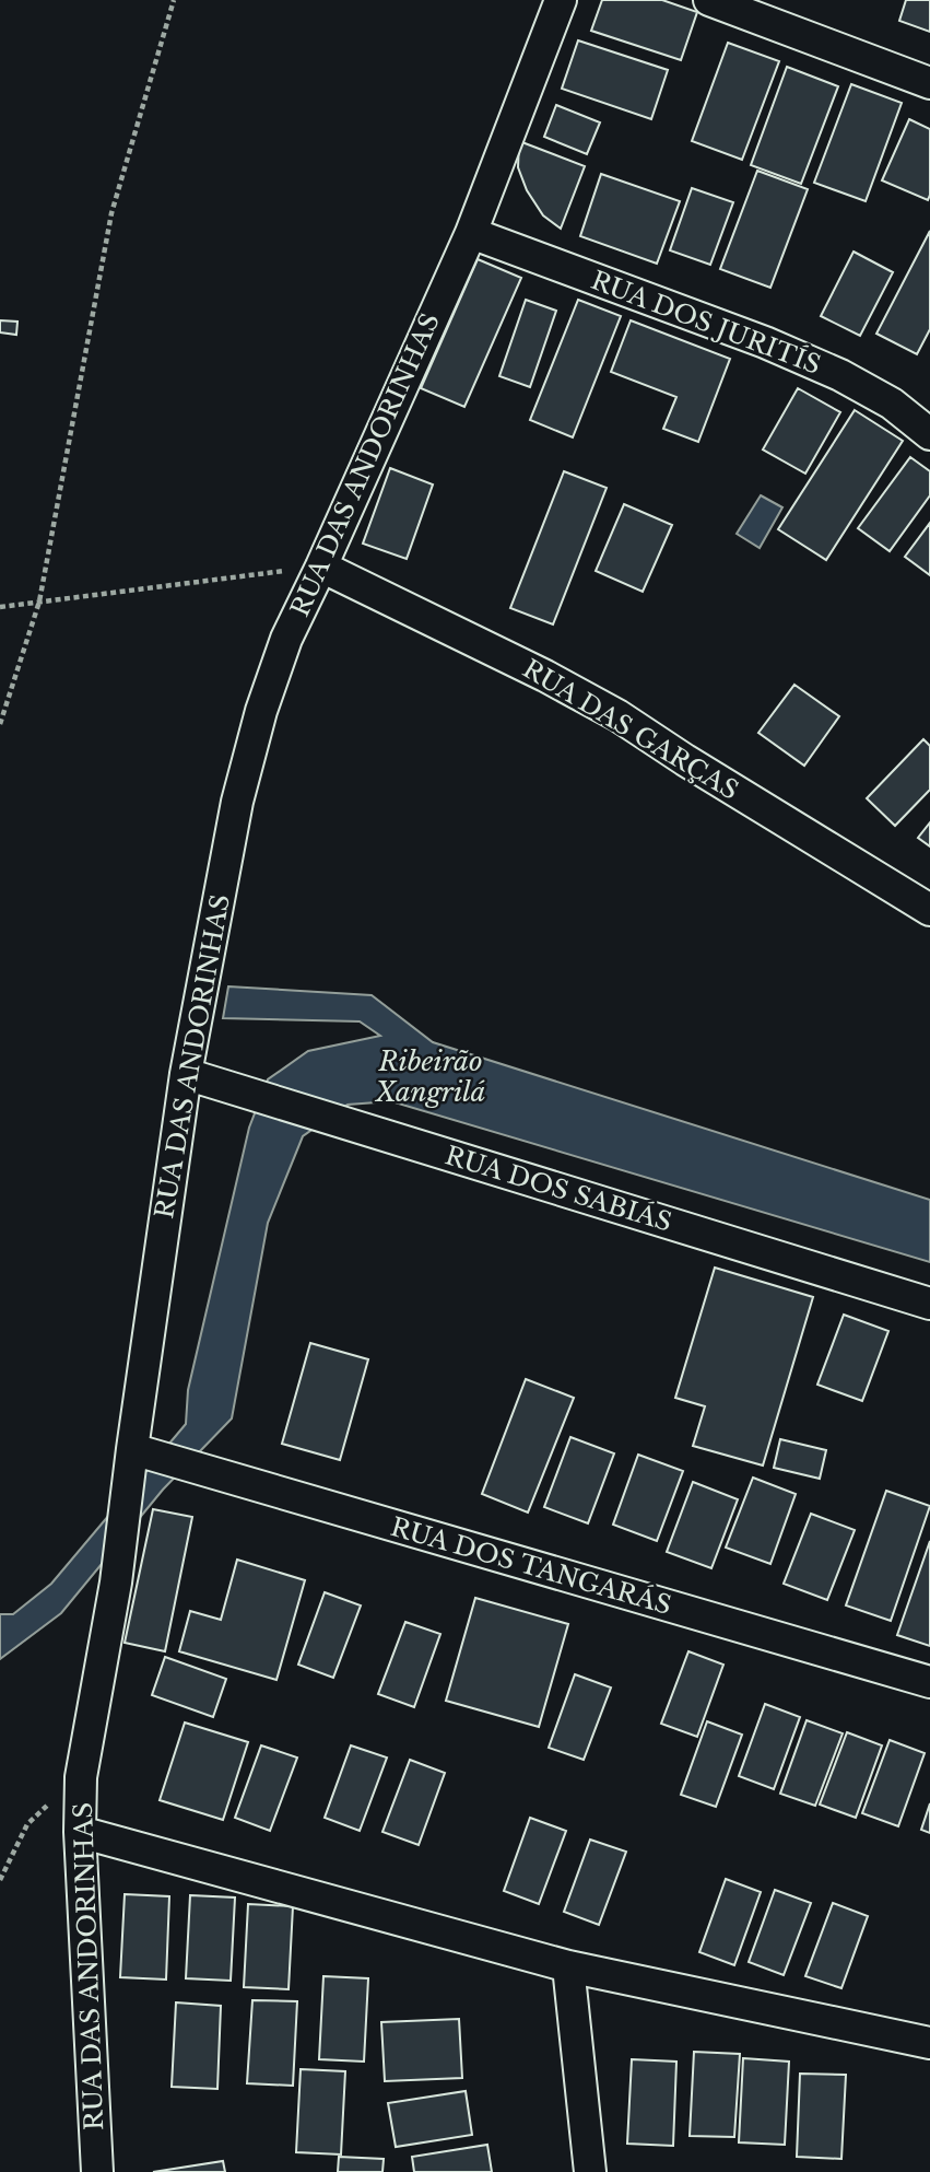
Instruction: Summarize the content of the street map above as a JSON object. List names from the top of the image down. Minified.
{"streets":{"street":["RUA DOS JURITÍS","RUA DAS ANDORINHAS","RUA DAS GARÇAS","RUA DOS SABIÁS","RUA DOS TANGARÁS"]},"crossings":[["RUA DOS JURITÍS","RUA DAS ANDORINHAS"],["RUA DAS ANDORINHAS","RUA DAS GARÇAS"],["RUA DAS ANDORINHAS","RUA DOS SABIÁS"],["RUA DAS ANDORINHAS","RUA DOS TANGARÁS"]],"water":["Ribeirão Xangrilá"]}
